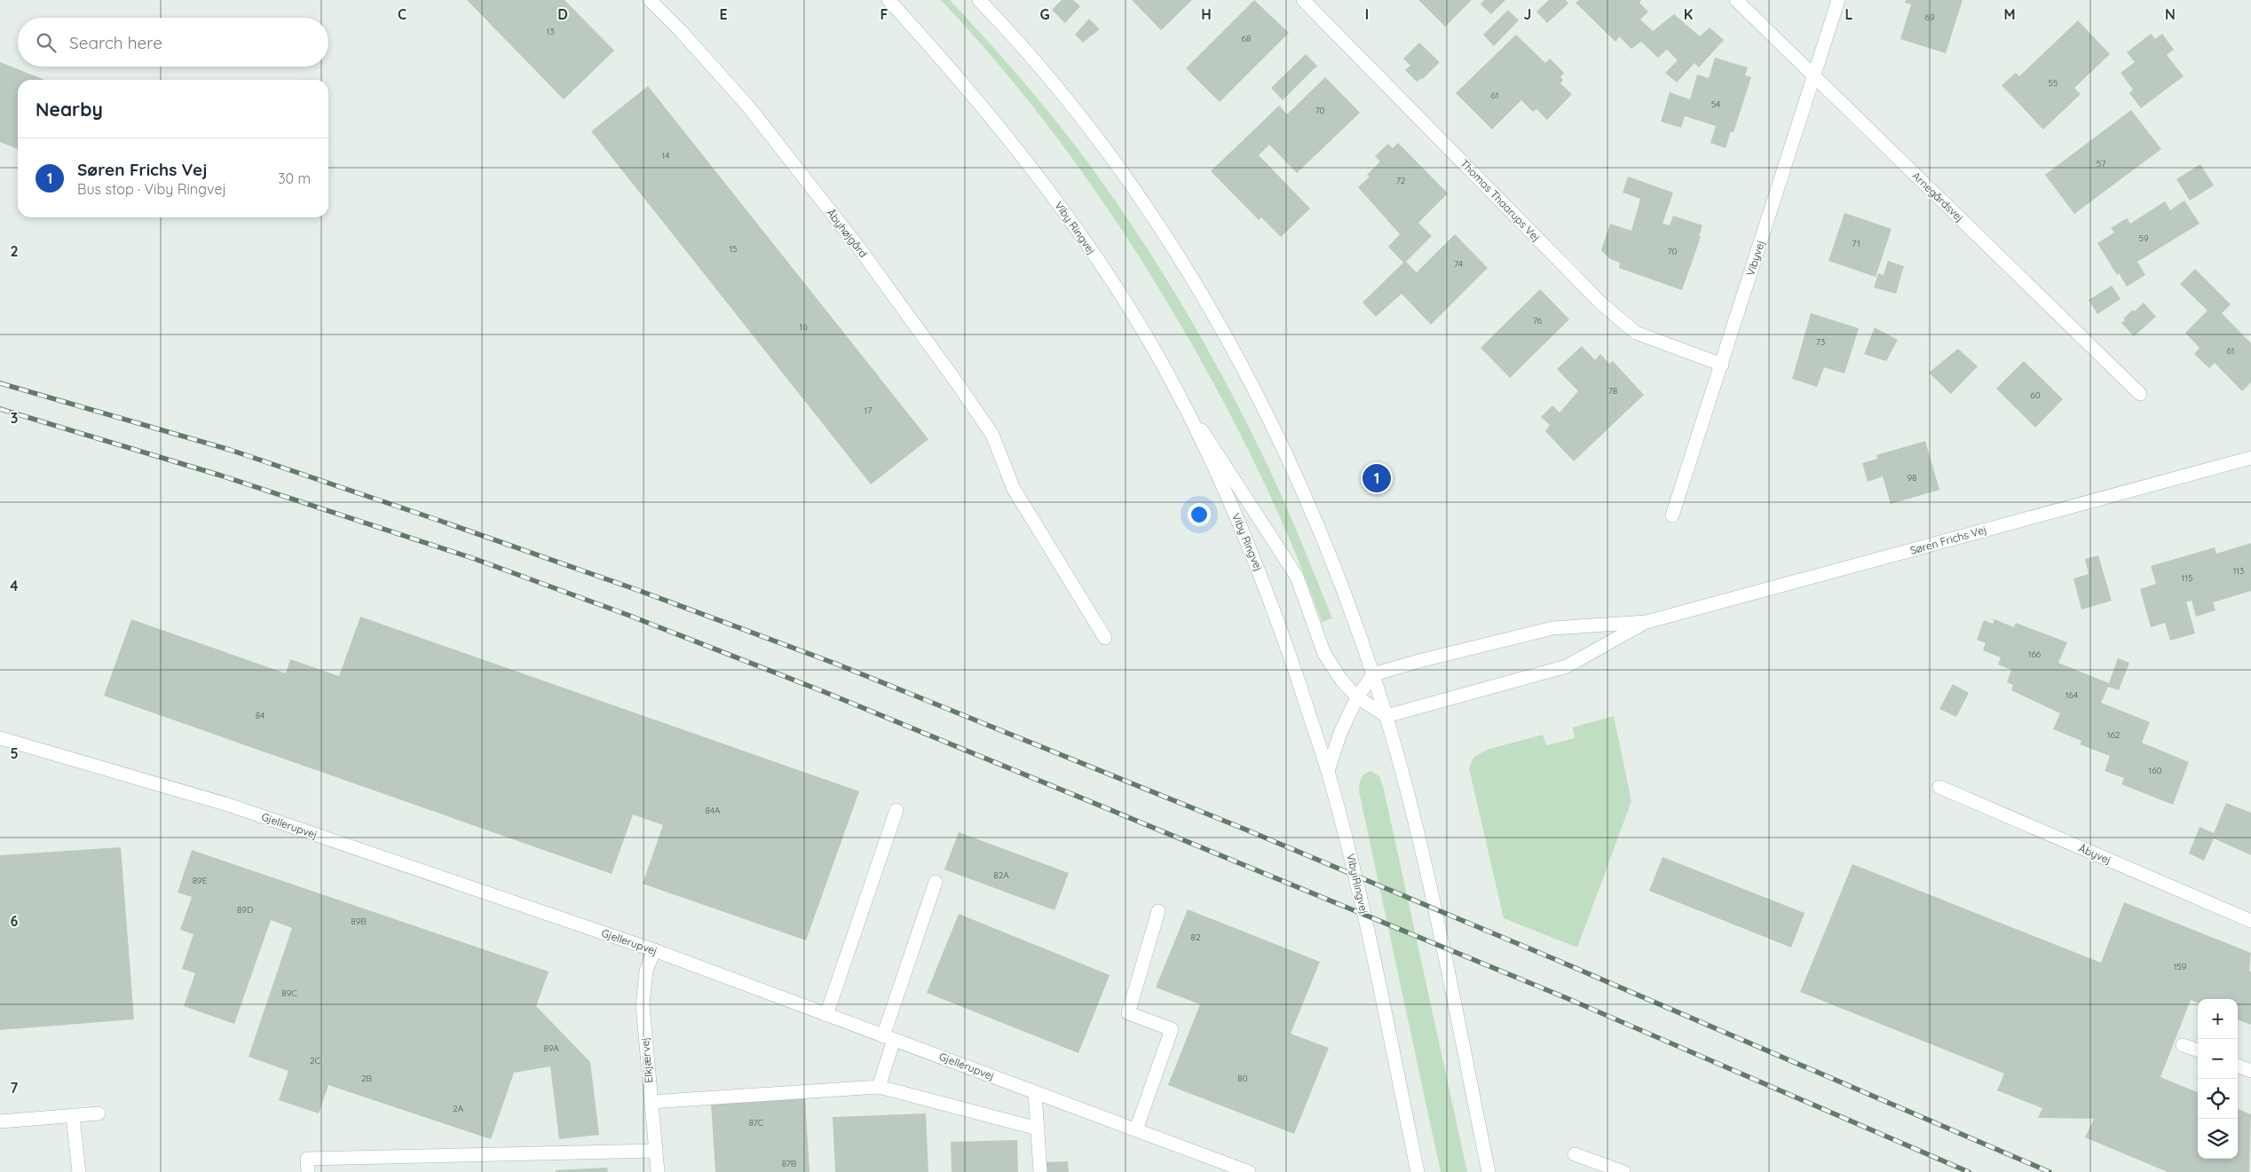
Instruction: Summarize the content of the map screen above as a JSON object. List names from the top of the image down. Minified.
{"streets":{"street":["Arnegårdsvej","Thomas Thaarups Vej","Viby Ringvej","Åbyhøjgård","Vibyvej","Søren Frichs Vej","Gjellerupvej","Åbyvej","Elkjærvej"]},"crossings":[["Arnegårdsvej","Vibyvej"],["Thomas Thaarups Vej","Vibyvej"],["Gjellerupvej","Elkjærvej"]],"house_numbers":["69","13","68","55","61","54","70","14","57","72","59","71","15","70","74","76","16","73","61","78","60","17","98","113","115","166","164","84","162","160","84A","82A","89E","89D","89B","82","159","89C","89A","2C","2B","80","2A","87C","87B"],"page":{"search":"Search here","heading":"Nearby","list":[{"mark":"1","name":"Søren Frichs Vej","note":"Bus stop · Viby Ringvej","value":"30 m"}],"pins":"1","map_buttons":["+","−"]},"grid":{"columns":["C","D","E","F","G","H","I","J","K","L","M","N"],"rows":["2","3","4","5","6","7"]}}
